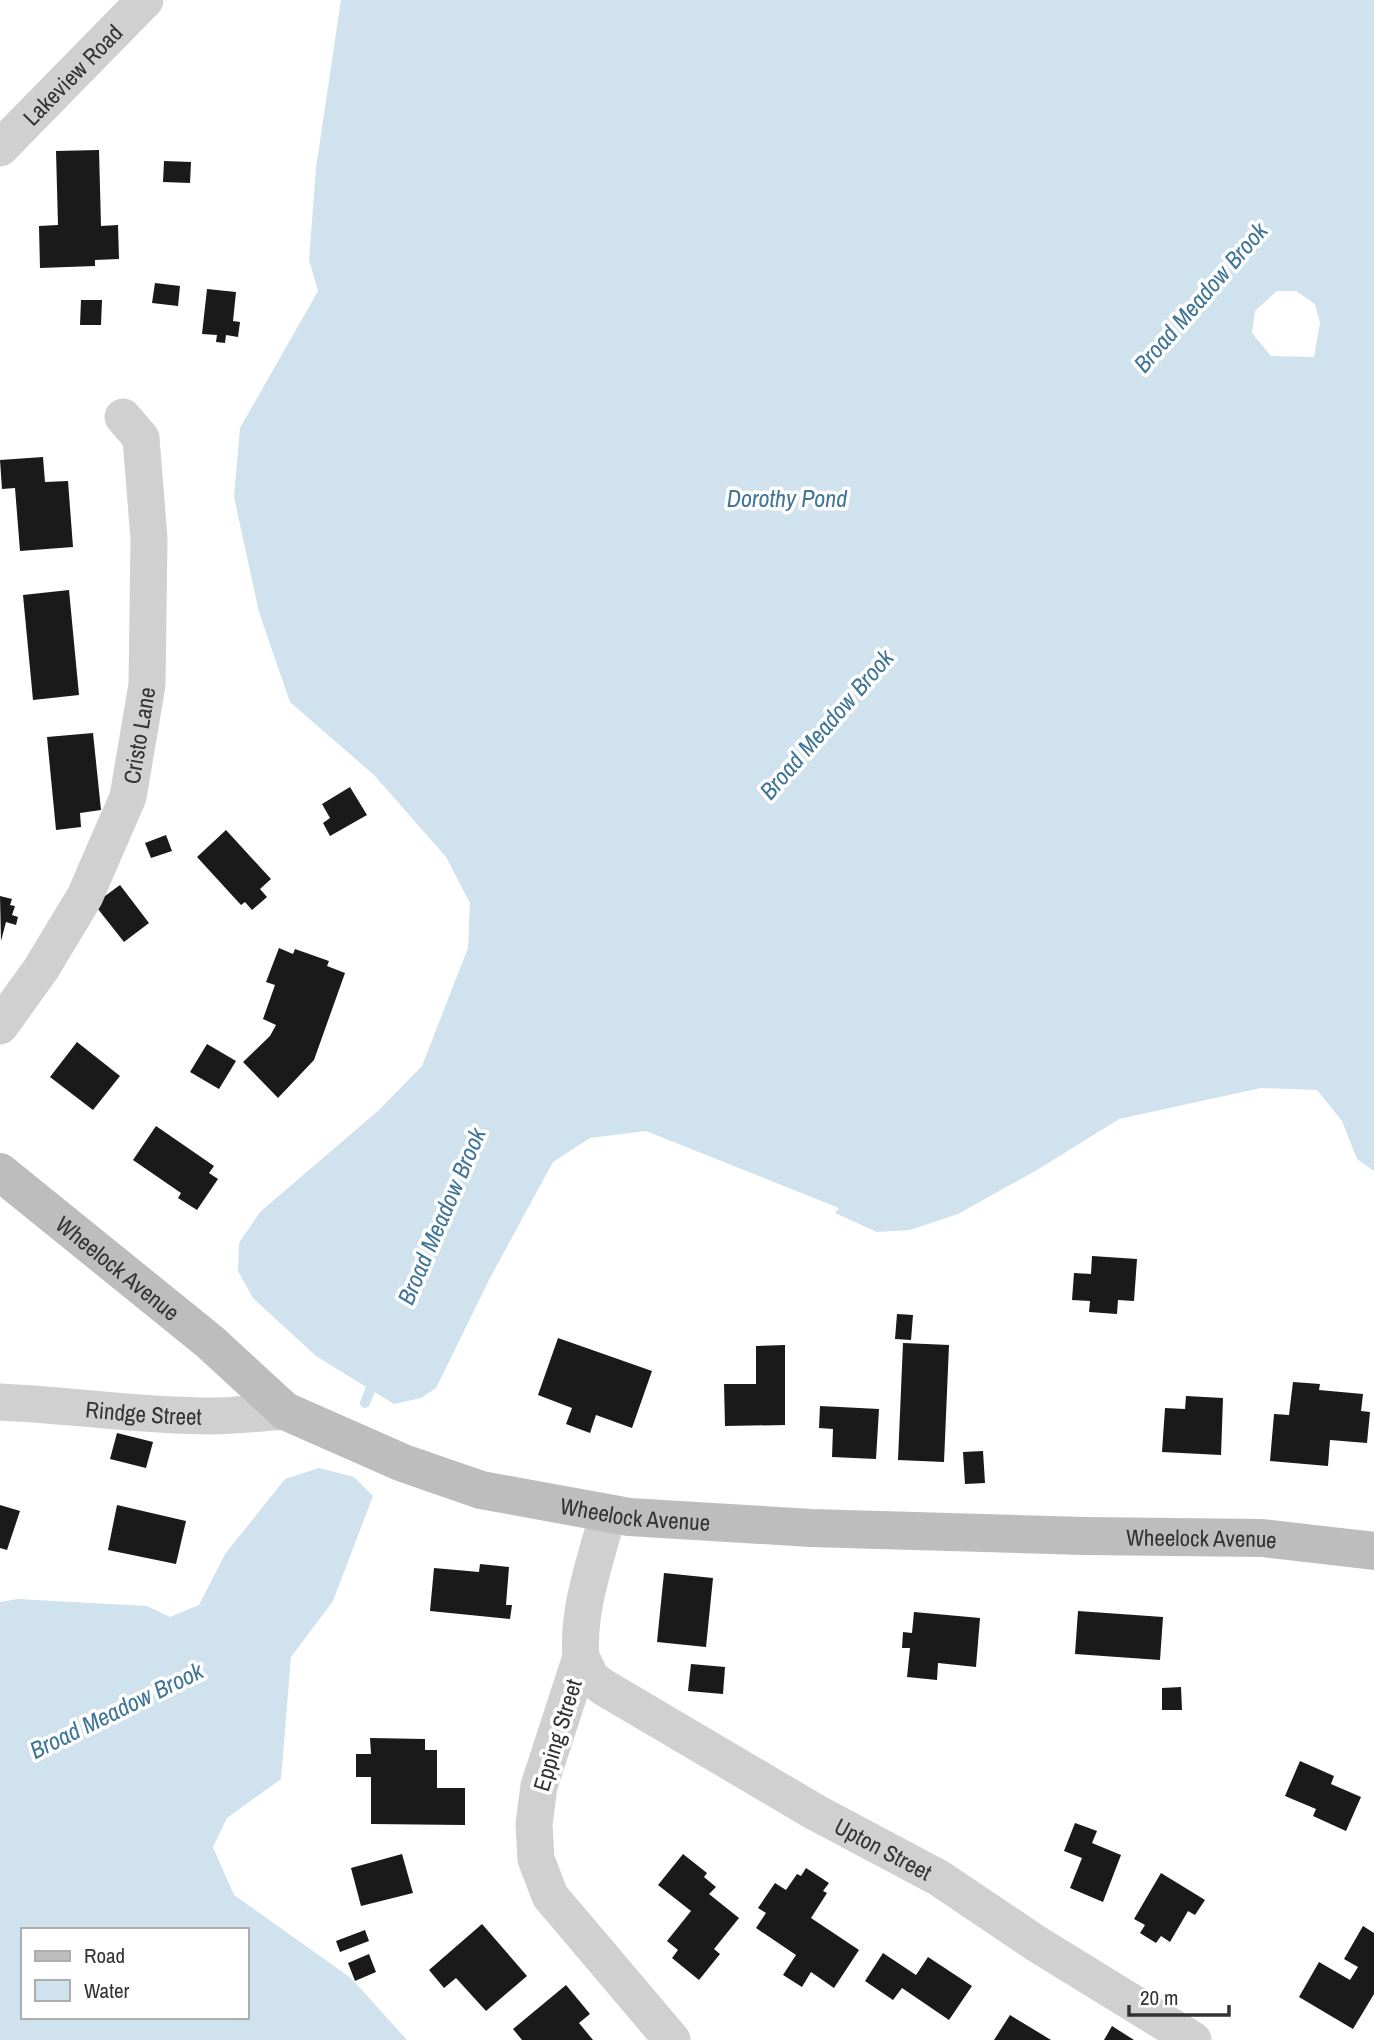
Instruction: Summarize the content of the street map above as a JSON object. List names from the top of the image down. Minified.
{"streets":{"street":["Lakeview Road","Cristo Lane","Wheelock Avenue","Rindge Street","Epping Street","Upton Street"]},"crossings":[["Wheelock Avenue","Rindge Street"],["Wheelock Avenue","Epping Street"],["Epping Street","Upton Street"]],"water":["Broad Meadow Brook","Dorothy Pond"],"legend":["Road","Water"],"scale_bar":"20 m"}
